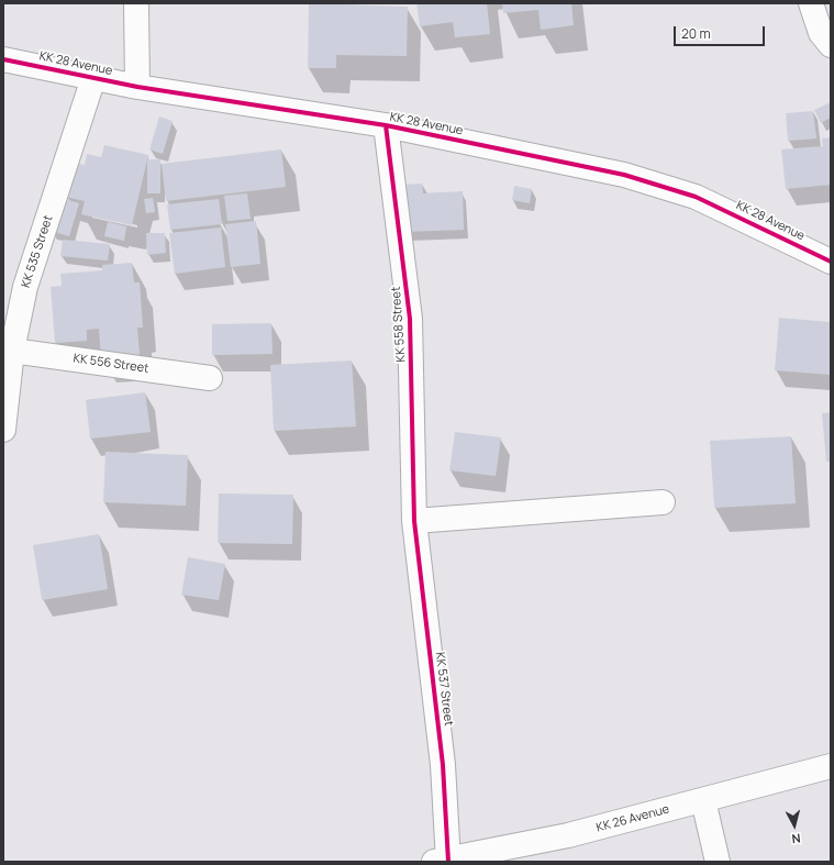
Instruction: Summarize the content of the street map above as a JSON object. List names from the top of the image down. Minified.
{"streets":{"street":["KK 28 Avenue","KK 535 Street","KK 558 Street","KK 556 Street","KK 537 Street","KK 26 Avenue"]},"crossings":[["KK 28 Avenue","KK 535 Street"],["KK 28 Avenue","KK 558 Street"],["KK 535 Street","KK 556 Street"],["KK 558 Street","KK 537 Street"],["KK 537 Street","KK 26 Avenue"]],"scale_bar":"20 m","north":"bottom"}
